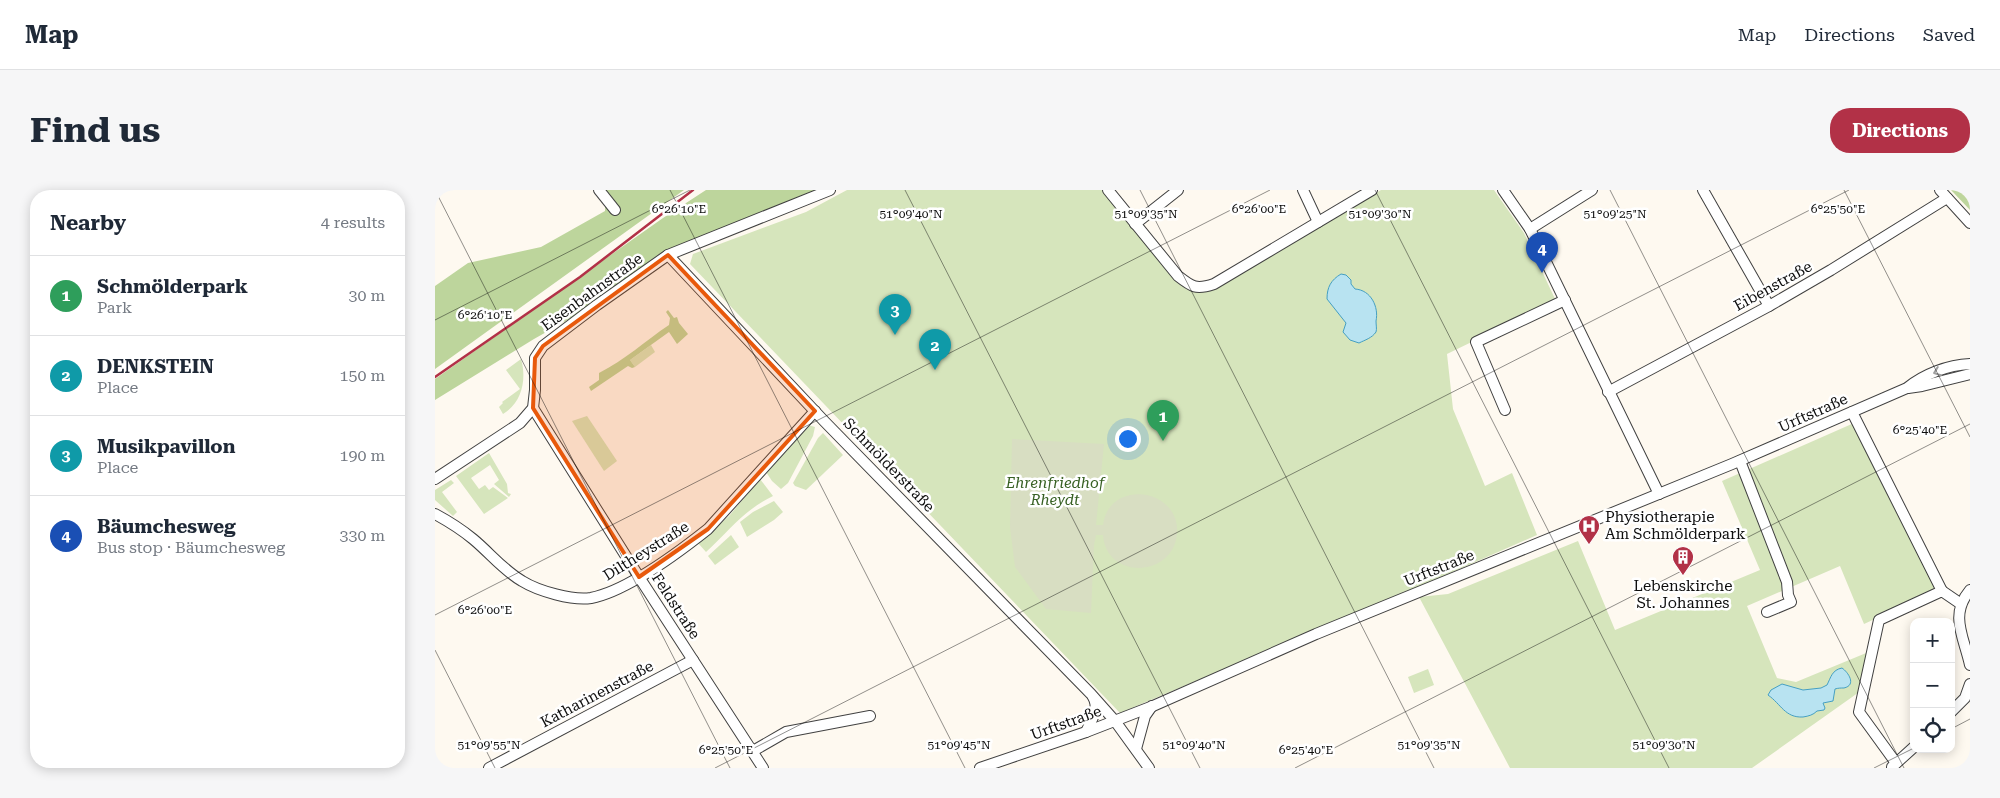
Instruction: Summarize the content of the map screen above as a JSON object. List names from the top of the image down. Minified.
{"streets":{"street":["Eibenstraße","Eisenbahnstraße","Urftstraße","Schmölderstraße","Diltheystraße","Feldstraße","Katharinenstraße"]},"crossings":[["Eisenbahnstraße","Schmölderstraße"],["Eisenbahnstraße","Feldstraße"],["Urftstraße","Schmölderstraße"],["Schmölderstraße","Diltheystraße"],["Diltheystraße","Feldstraße"],["Feldstraße","Katharinenstraße"]],"parks":["Ehrenfriedhof Rheydt"],"places":{"hospital":["Physiotherapie Am Schmölderpark"],"building":["Lebenskirche St. Johannes"]},"page":{"header":"Map","nav":["Map","Directions","Saved"],"buttons":"Directions","title":"Find us","heading":["Nearby","4 results"],"pins":["4","3","2","1"],"list":[{"mark":"1","name":"Schmölderpark","note":"Park","value":"30 m"},{"mark":"2","name":"DENKSTEIN","note":"Place","value":"150 m"},{"mark":"3","name":"Musikpavillon","note":"Place","value":"190 m"},{"mark":"4","name":"Bäumchesweg","note":"Bus stop · Bäumchesweg","value":"330 m"}],"map_buttons":["+","−"]},"coordinates":["6°26'10\"E","6°26'00\"E","6°25'50\"E","51°09'40\"N","51°09'35\"N","51°09'30\"N","51°09'25\"N","6°25'40\"E","51°09'55\"N","51°09'45\"N"]}
